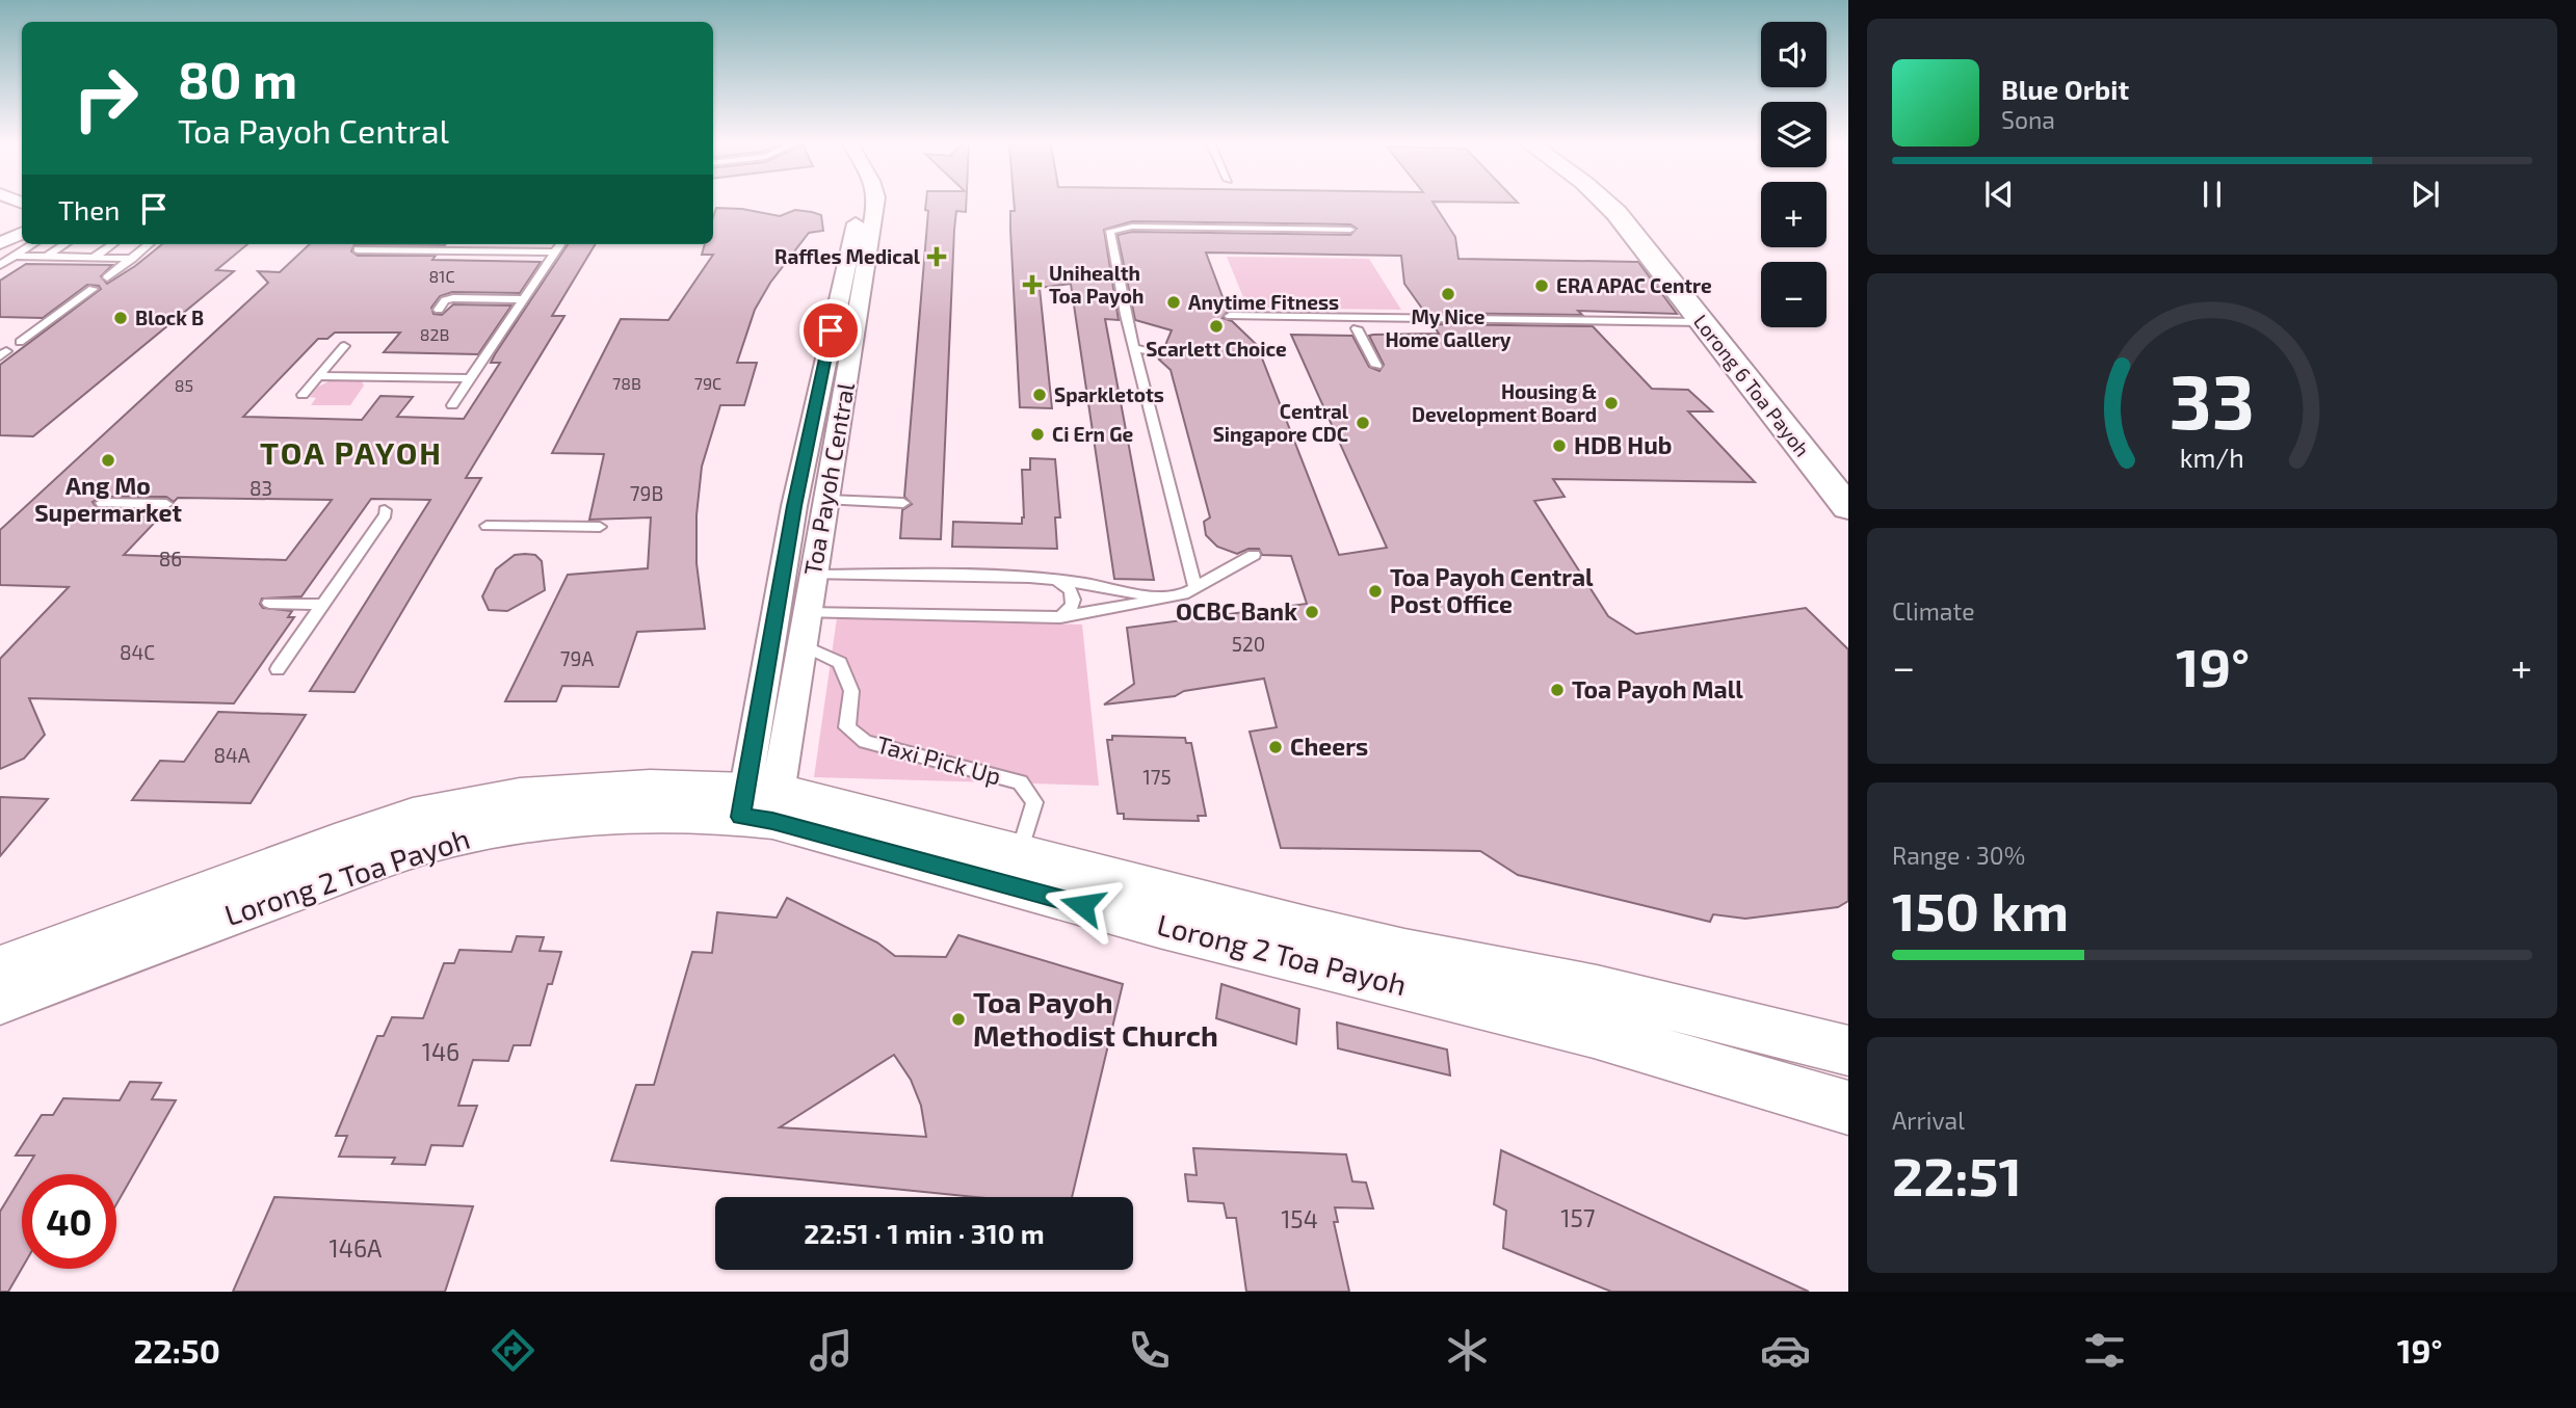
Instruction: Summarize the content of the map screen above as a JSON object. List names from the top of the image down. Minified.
{"streets":{"main road":["Lorong 6 Toa Payoh"],"street":["Toa Payoh Central","Lorong 2 Toa Payoh"],"lane":["Taxi Pick Up"]},"crossings":[["Toa Payoh Central","Taxi Pick Up"],["Toa Payoh Central","Lorong 2 Toa Payoh"],["Taxi Pick Up","Lorong 2 Toa Payoh"]],"districts":["TOA PAYOH"],"places":{"health":["Raffles Medical","Unihealth Toa Payoh"],"other":["ERA APAC Centre","My Nice Home Gallery","Anytime Fitness","Block B","Scarlett Choice","Sparkletots","Housing & Development Board","Central Singapore CDC","Ci Ern Ge","HDB Hub","Ang Mo Supermarket","Toa Payoh Central Post Office","OCBC Bank","Toa Payoh Mall","Cheers","Toa Payoh Methodist Church"]},"house_numbers":["81C","82B","78B","79C","85","83","79B","86","520","84C","79A","84A","175","146","157","154","146A"],"page":{"map_buttons":["+","−"],"turn":["80 m","Toa Payoh Central"],"song":["Blue Orbit","Sona"],"then":"Then","tile":["Climate",["Range · 30%","150 km"],["Arrival","22:51"]],"heat":["−","19°","+"],"limit":"40","trip":"22:51 · 1 min · 310 m","tabs":["22:50","19°"],"gauge":["33","km/h"]}}
